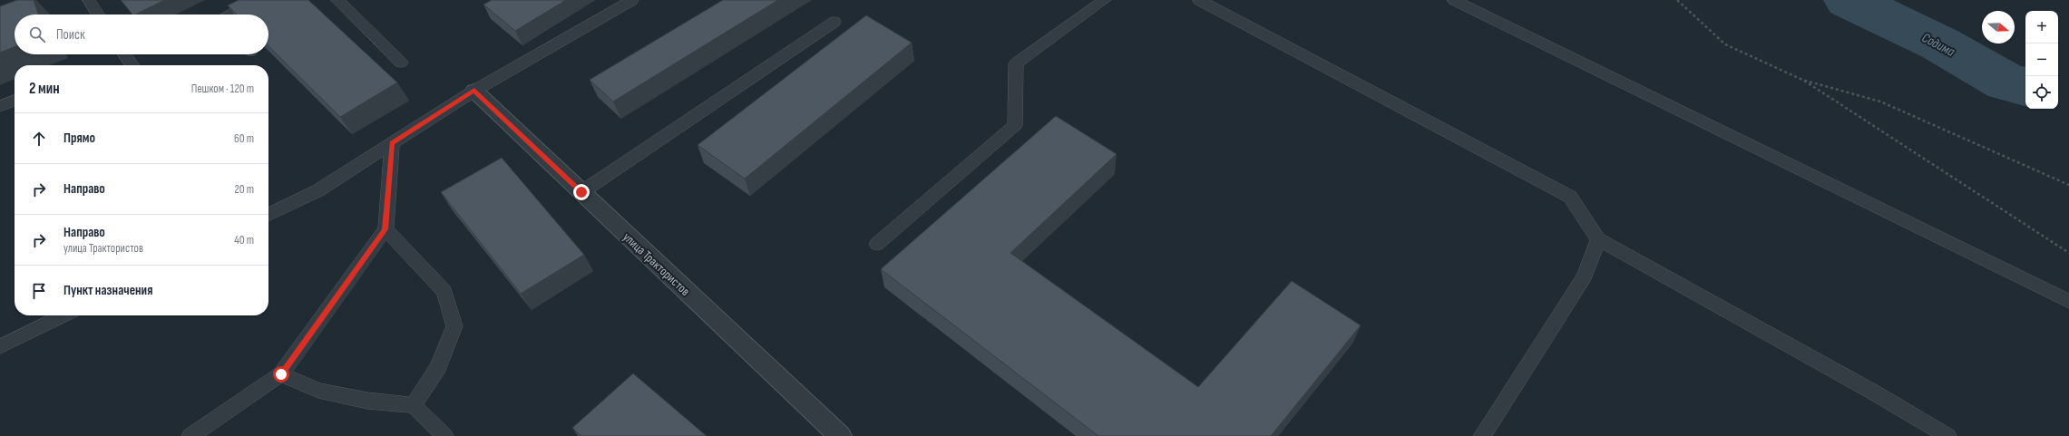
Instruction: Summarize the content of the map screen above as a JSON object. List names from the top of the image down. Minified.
{"streets":{"street":["улица Трактористов"]},"water":["Содима"],"north":"right","page":{"map_buttons":["+","−"],"search":"Поиск","heading":["2 мин","Пешком · 120 m"],"list":[["Прямо","60 m"],["Направо","20 m"],["Направо","улица Трактористов","40 m"],"Пункт назначения"]}}
